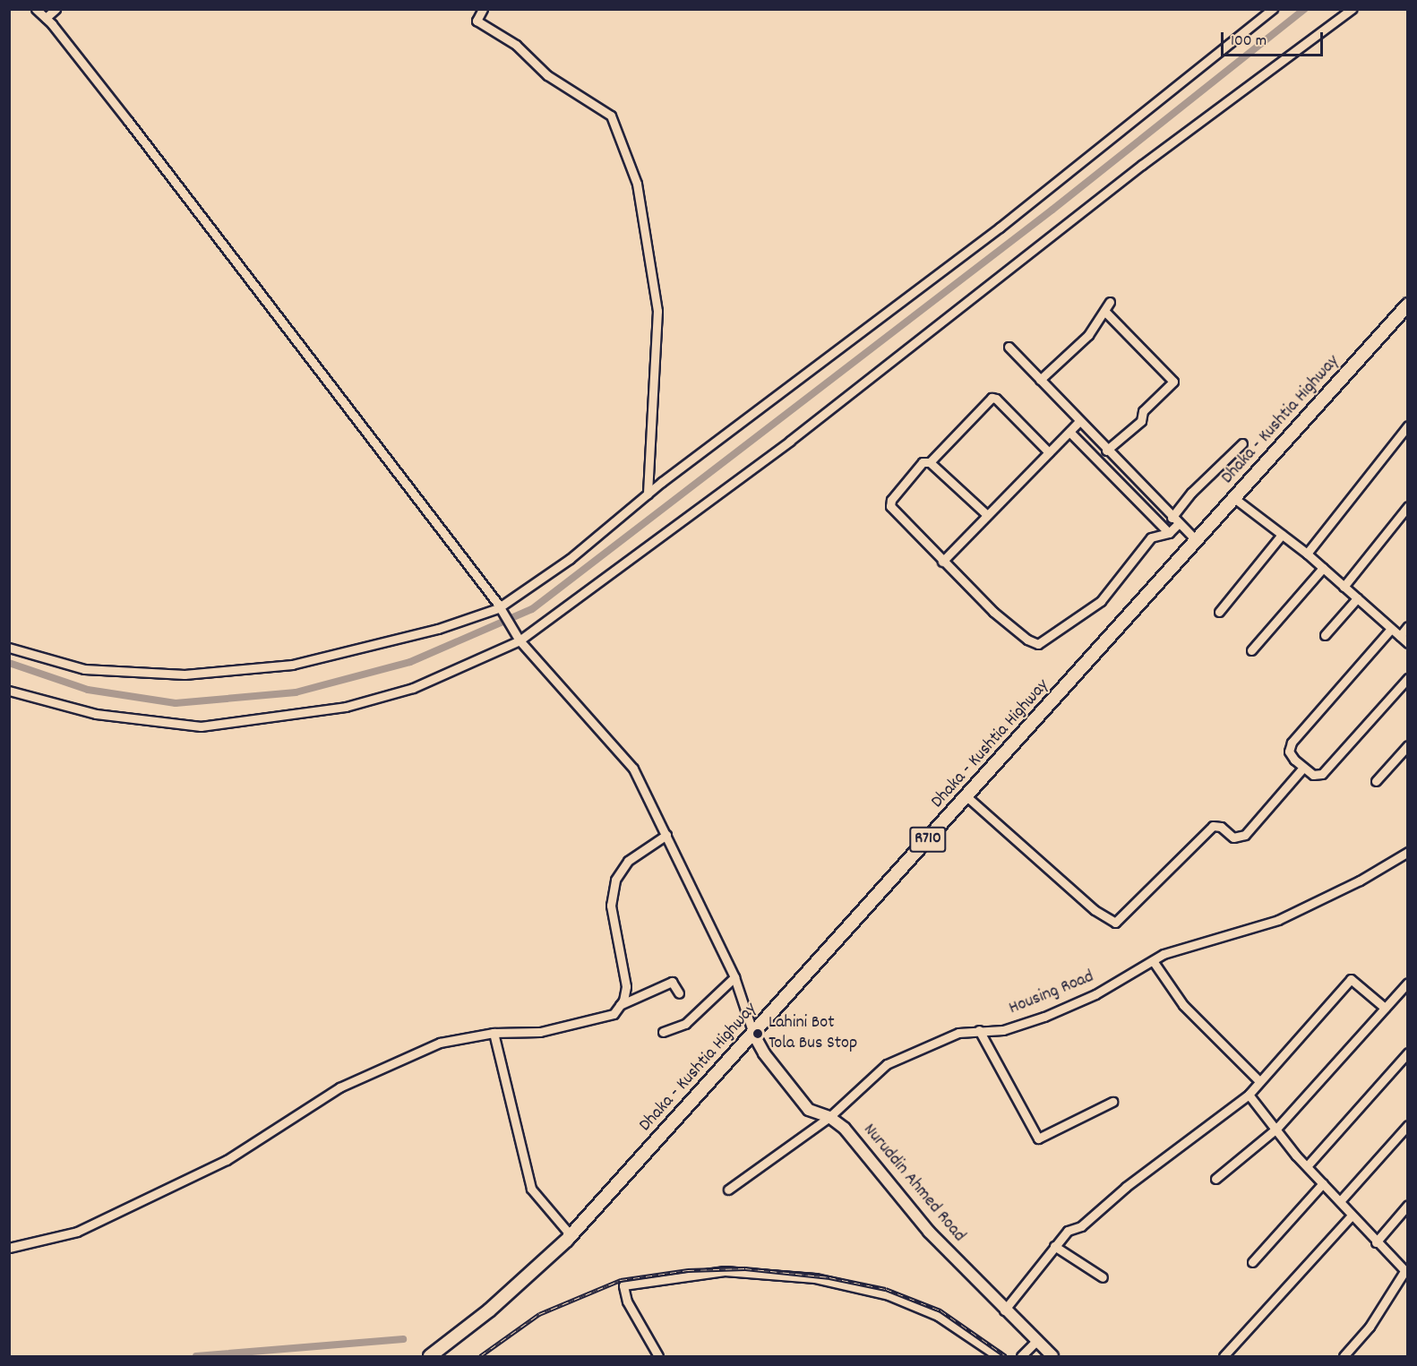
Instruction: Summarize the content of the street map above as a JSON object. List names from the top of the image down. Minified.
{"streets":{"main road":["Dhaka - Kushtia Highway","R710","Nuruddin Ahmed Road"],"street":["Housing Road"]},"crossings":[["Dhaka - Kushtia Highway","Nuruddin Ahmed Road"],["Housing Road","Nuruddin Ahmed Road"]],"places":["Lahini Bot Tola Bus Stop"],"scale_bar":"100 m"}
